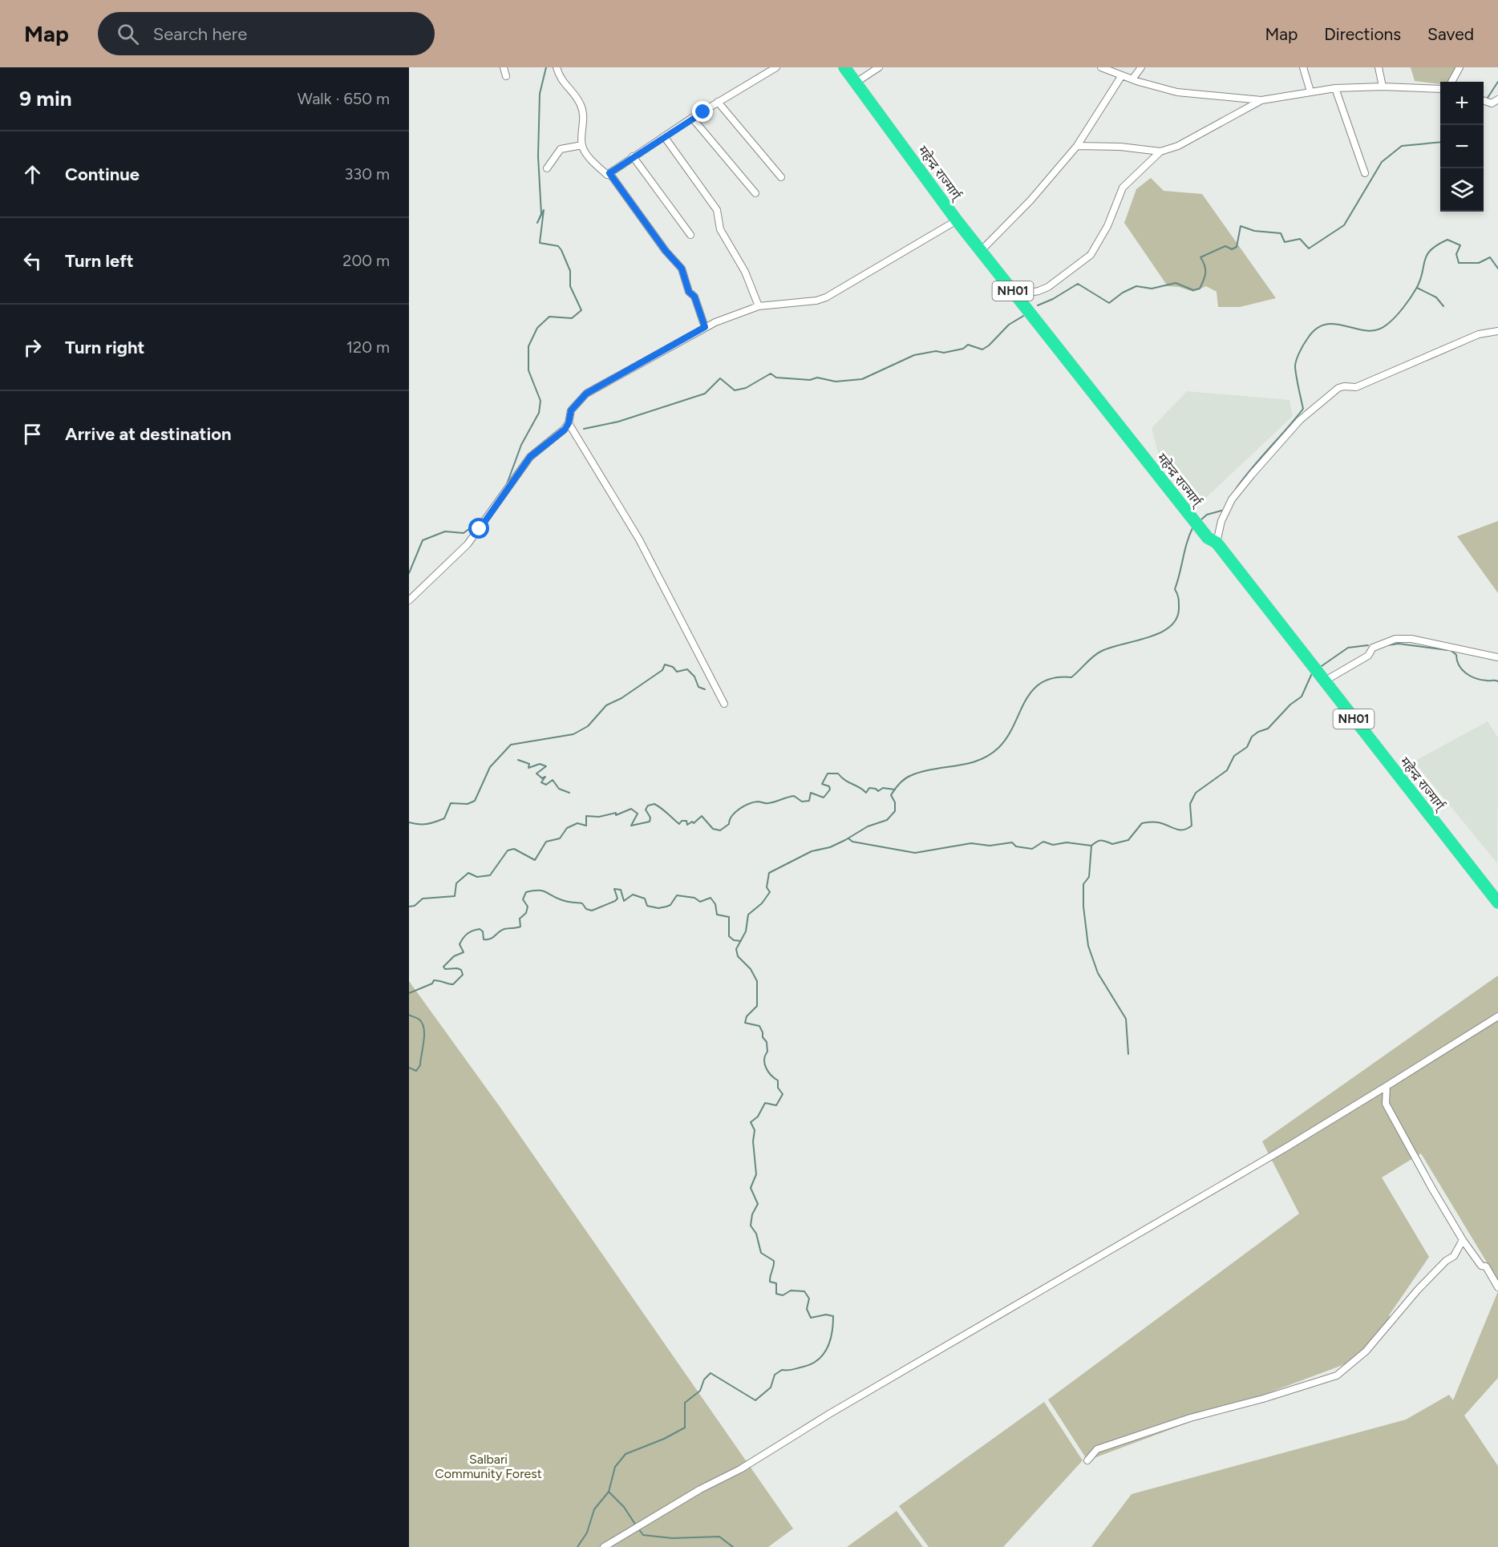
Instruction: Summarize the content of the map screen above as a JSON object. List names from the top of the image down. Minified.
{"streets":{"highway":["महेन्द्र राज्मार्ग्","NH01"]},"parks":["Salbari Community Forest"],"page":{"header":"Map","search":"Search here","nav":["Map","Directions","Saved"],"heading":["9 min","Walk · 650 m"],"map_buttons":["+","−"],"list":[["Continue","330 m"],["Turn left","200 m"],["Turn right","120 m"],"Arrive at destination"]}}
